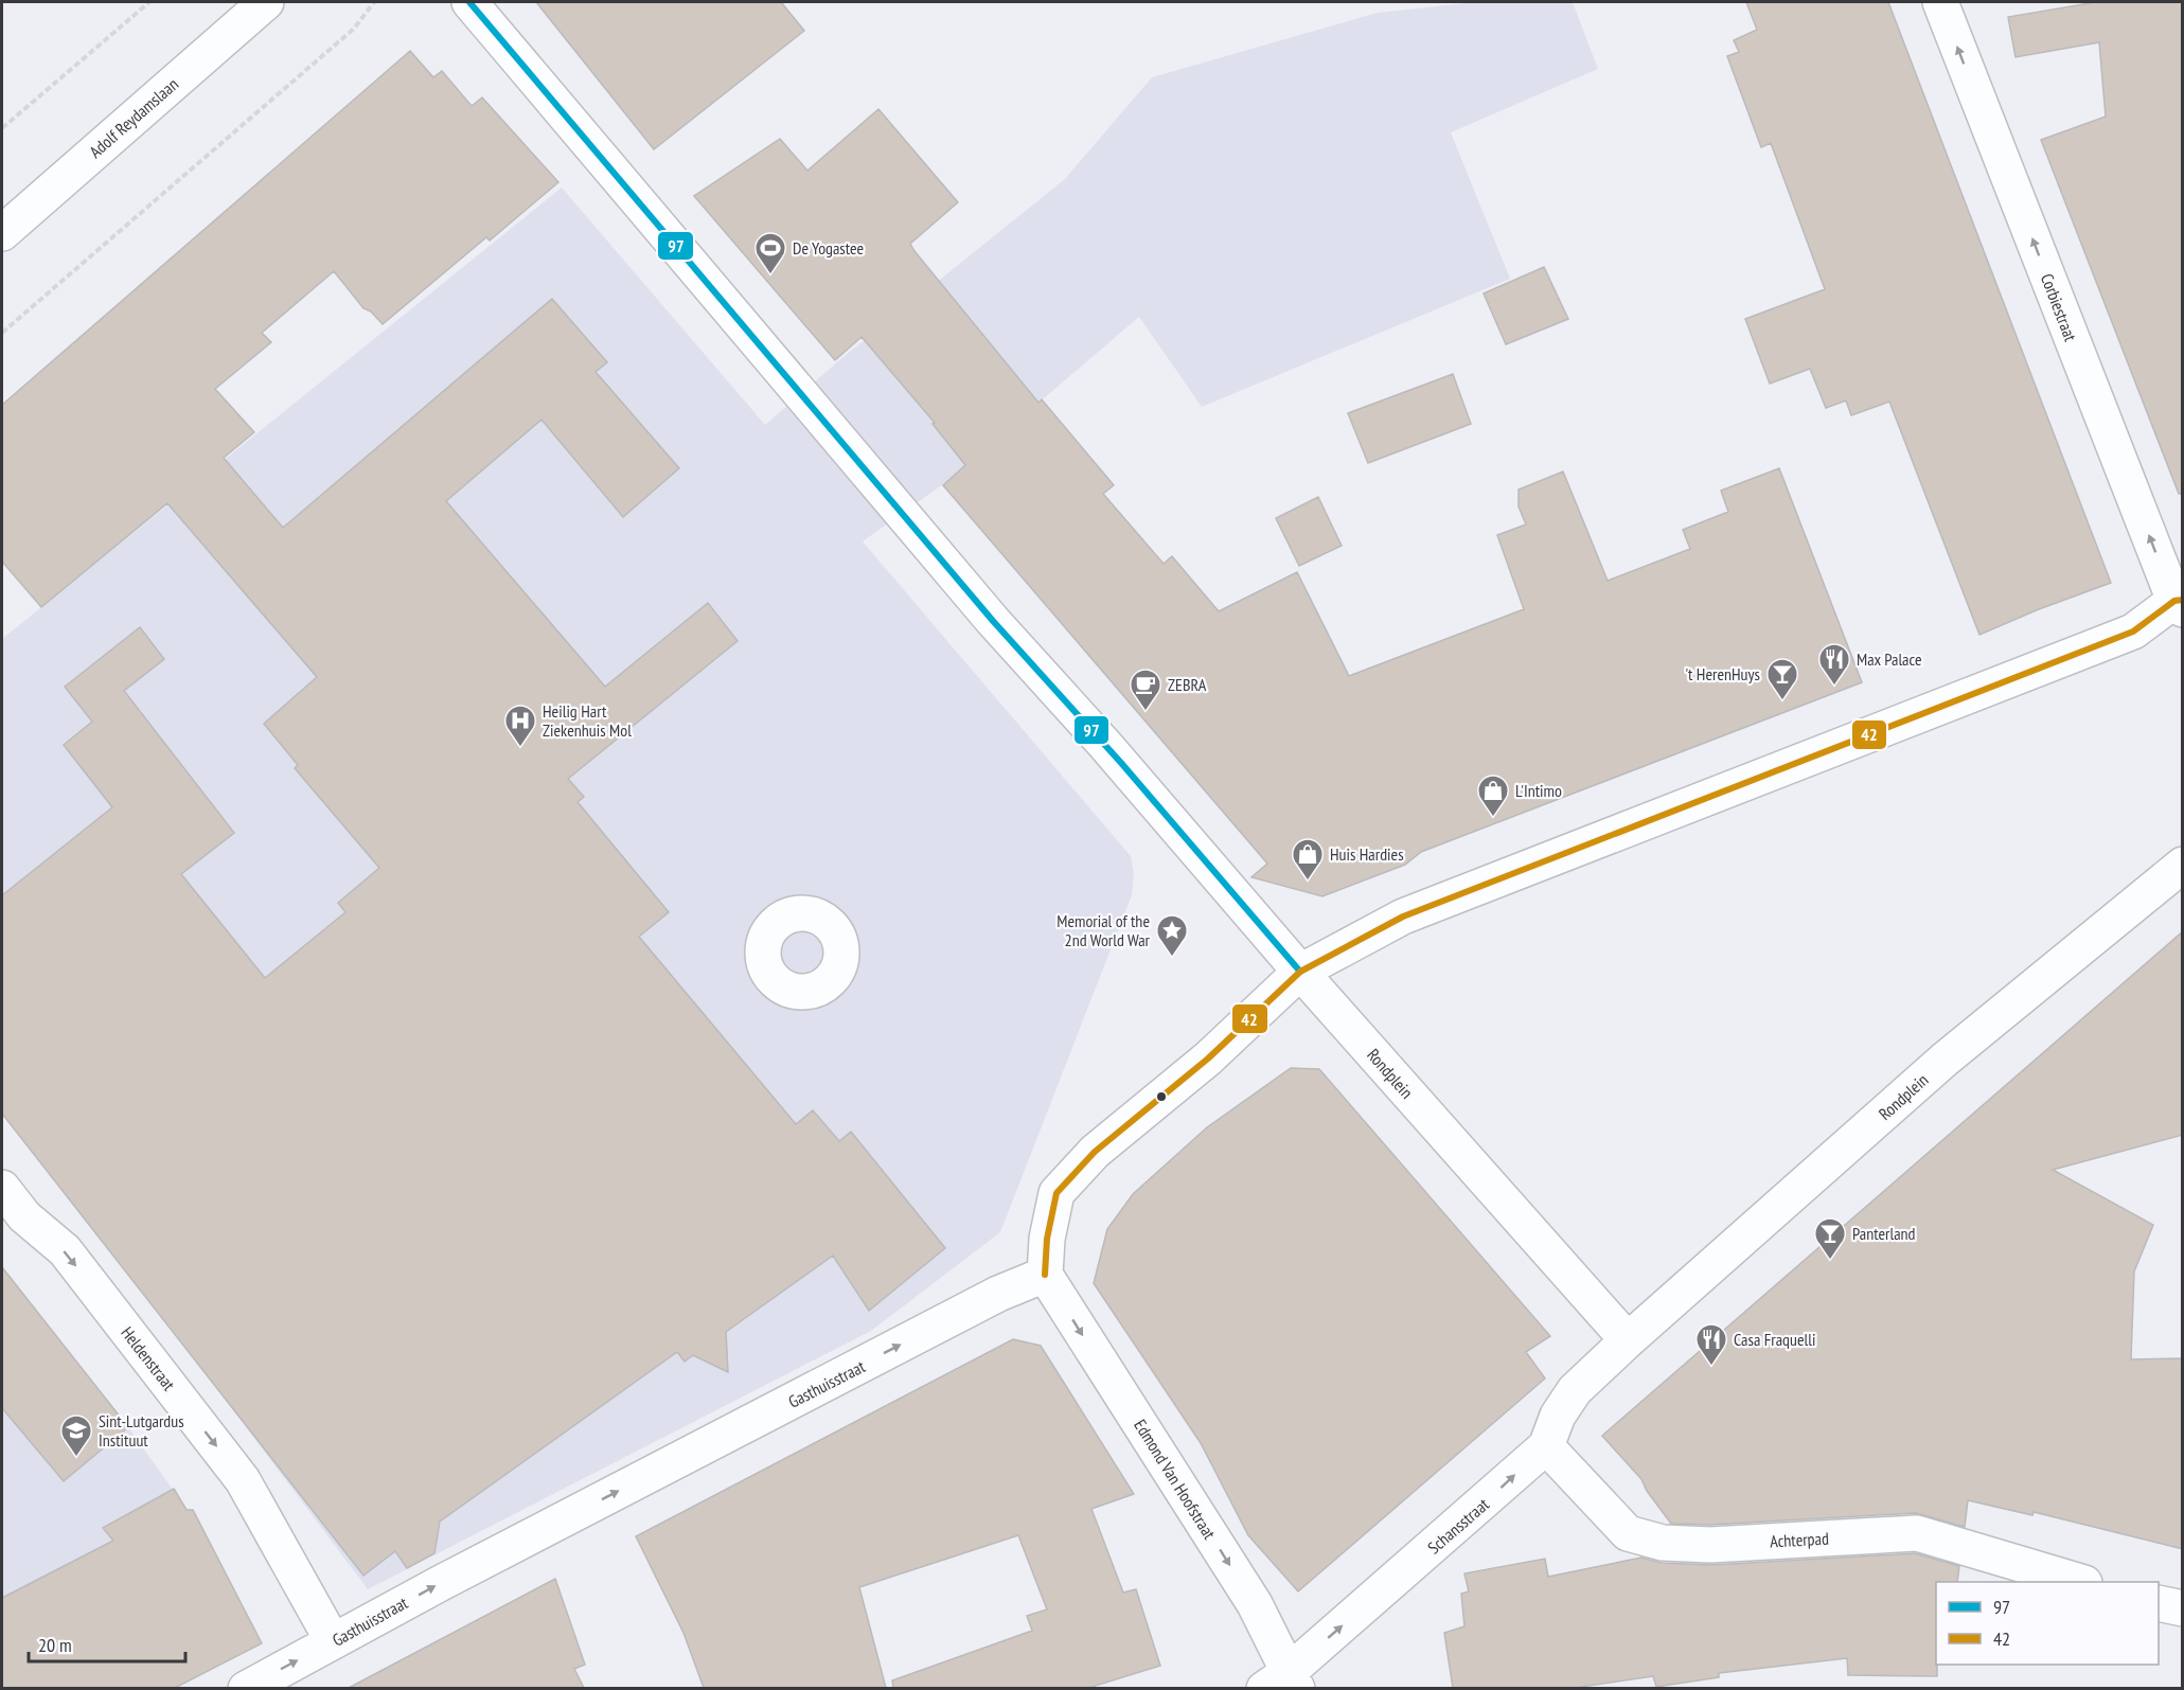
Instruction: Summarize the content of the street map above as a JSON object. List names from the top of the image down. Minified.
{"streets":{"street":["Adolf Reydamslaan","Corbiestraat","Rondplein","Heldenstraat","Gasthuisstraat","Edmond Van Hoofstraat","Schansstraat","Achterpad"]},"crossings":[["Rondplein","Schansstraat"],["Heldenstraat","Gasthuisstraat"],["Gasthuisstraat","Edmond Van Hoofstraat"],["Edmond Van Hoofstraat","Schansstraat"],["Schansstraat","Achterpad"]],"one_way":["Corbiestraat","Heldenstraat","Gasthuisstraat","Edmond Van Hoofstraat","Schansstraat"],"places":{"sports":["De Yogastee"],"restaurant":["Max Palace","Casa Fraquelli"],"bar":["'t HerenHuys","Panterland"],"cafe":["ZEBRA"],"hospital":["Heilig Hart Ziekenhuis Mol"],"shop":["L'Intimo","Huis Hardies"],"place":["Memorial of the 2nd World War"],"school or university":["Sint-Lutgardus Instituut"]},"lines":["transit line 97","transit line 42"],"legend":["97","42"],"scale_bar":"20 m"}
